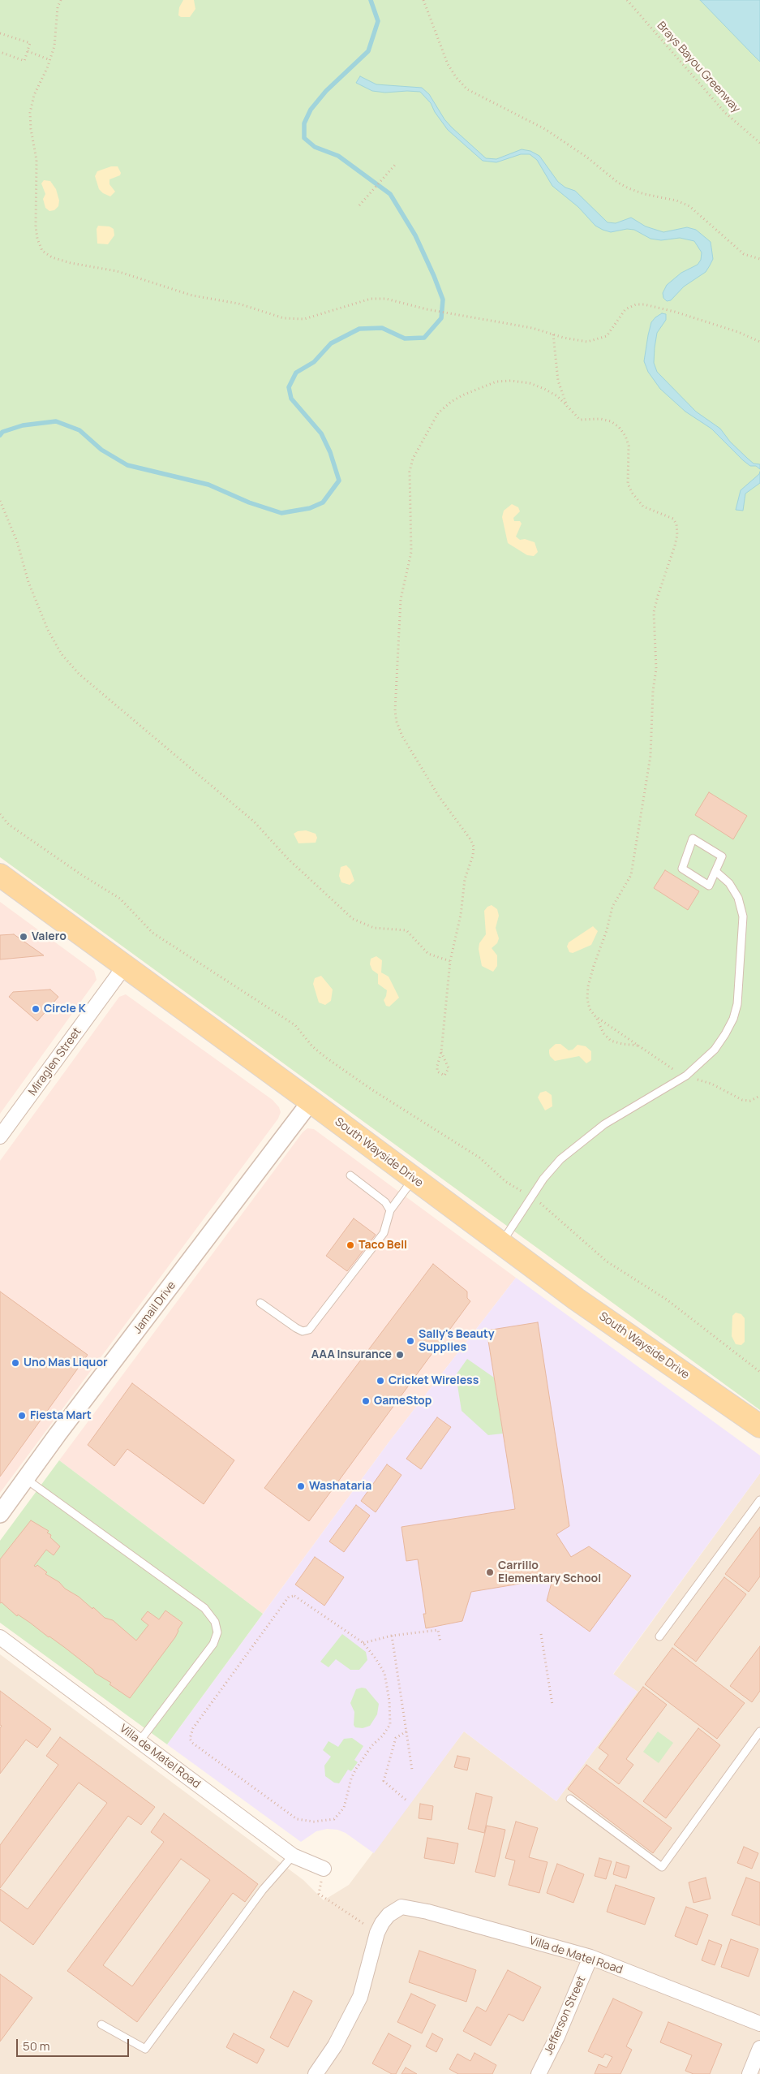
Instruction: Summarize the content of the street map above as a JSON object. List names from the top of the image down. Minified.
{"streets":{"main road":["South Wayside Drive"],"street":["Miraglen Street","Jamail Drive","Villa de Matel Road","Jefferson Street"],"path":["Brays Bayou Greenway"]},"crossings":[["Miraglen Street","South Wayside Drive"],["South Wayside Drive","Jamail Drive"],["Villa de Matel Road","Jefferson Street"]],"places":["Valero","Circle K","Taco Bell","Sally's Beauty Supplies","AAA Insurance","Uno Mas Liquor","Cricket Wireless","GameStop","Fiesta Mart","Washataria","Carrillo Elementary School"],"scale_bar":"50 m"}
